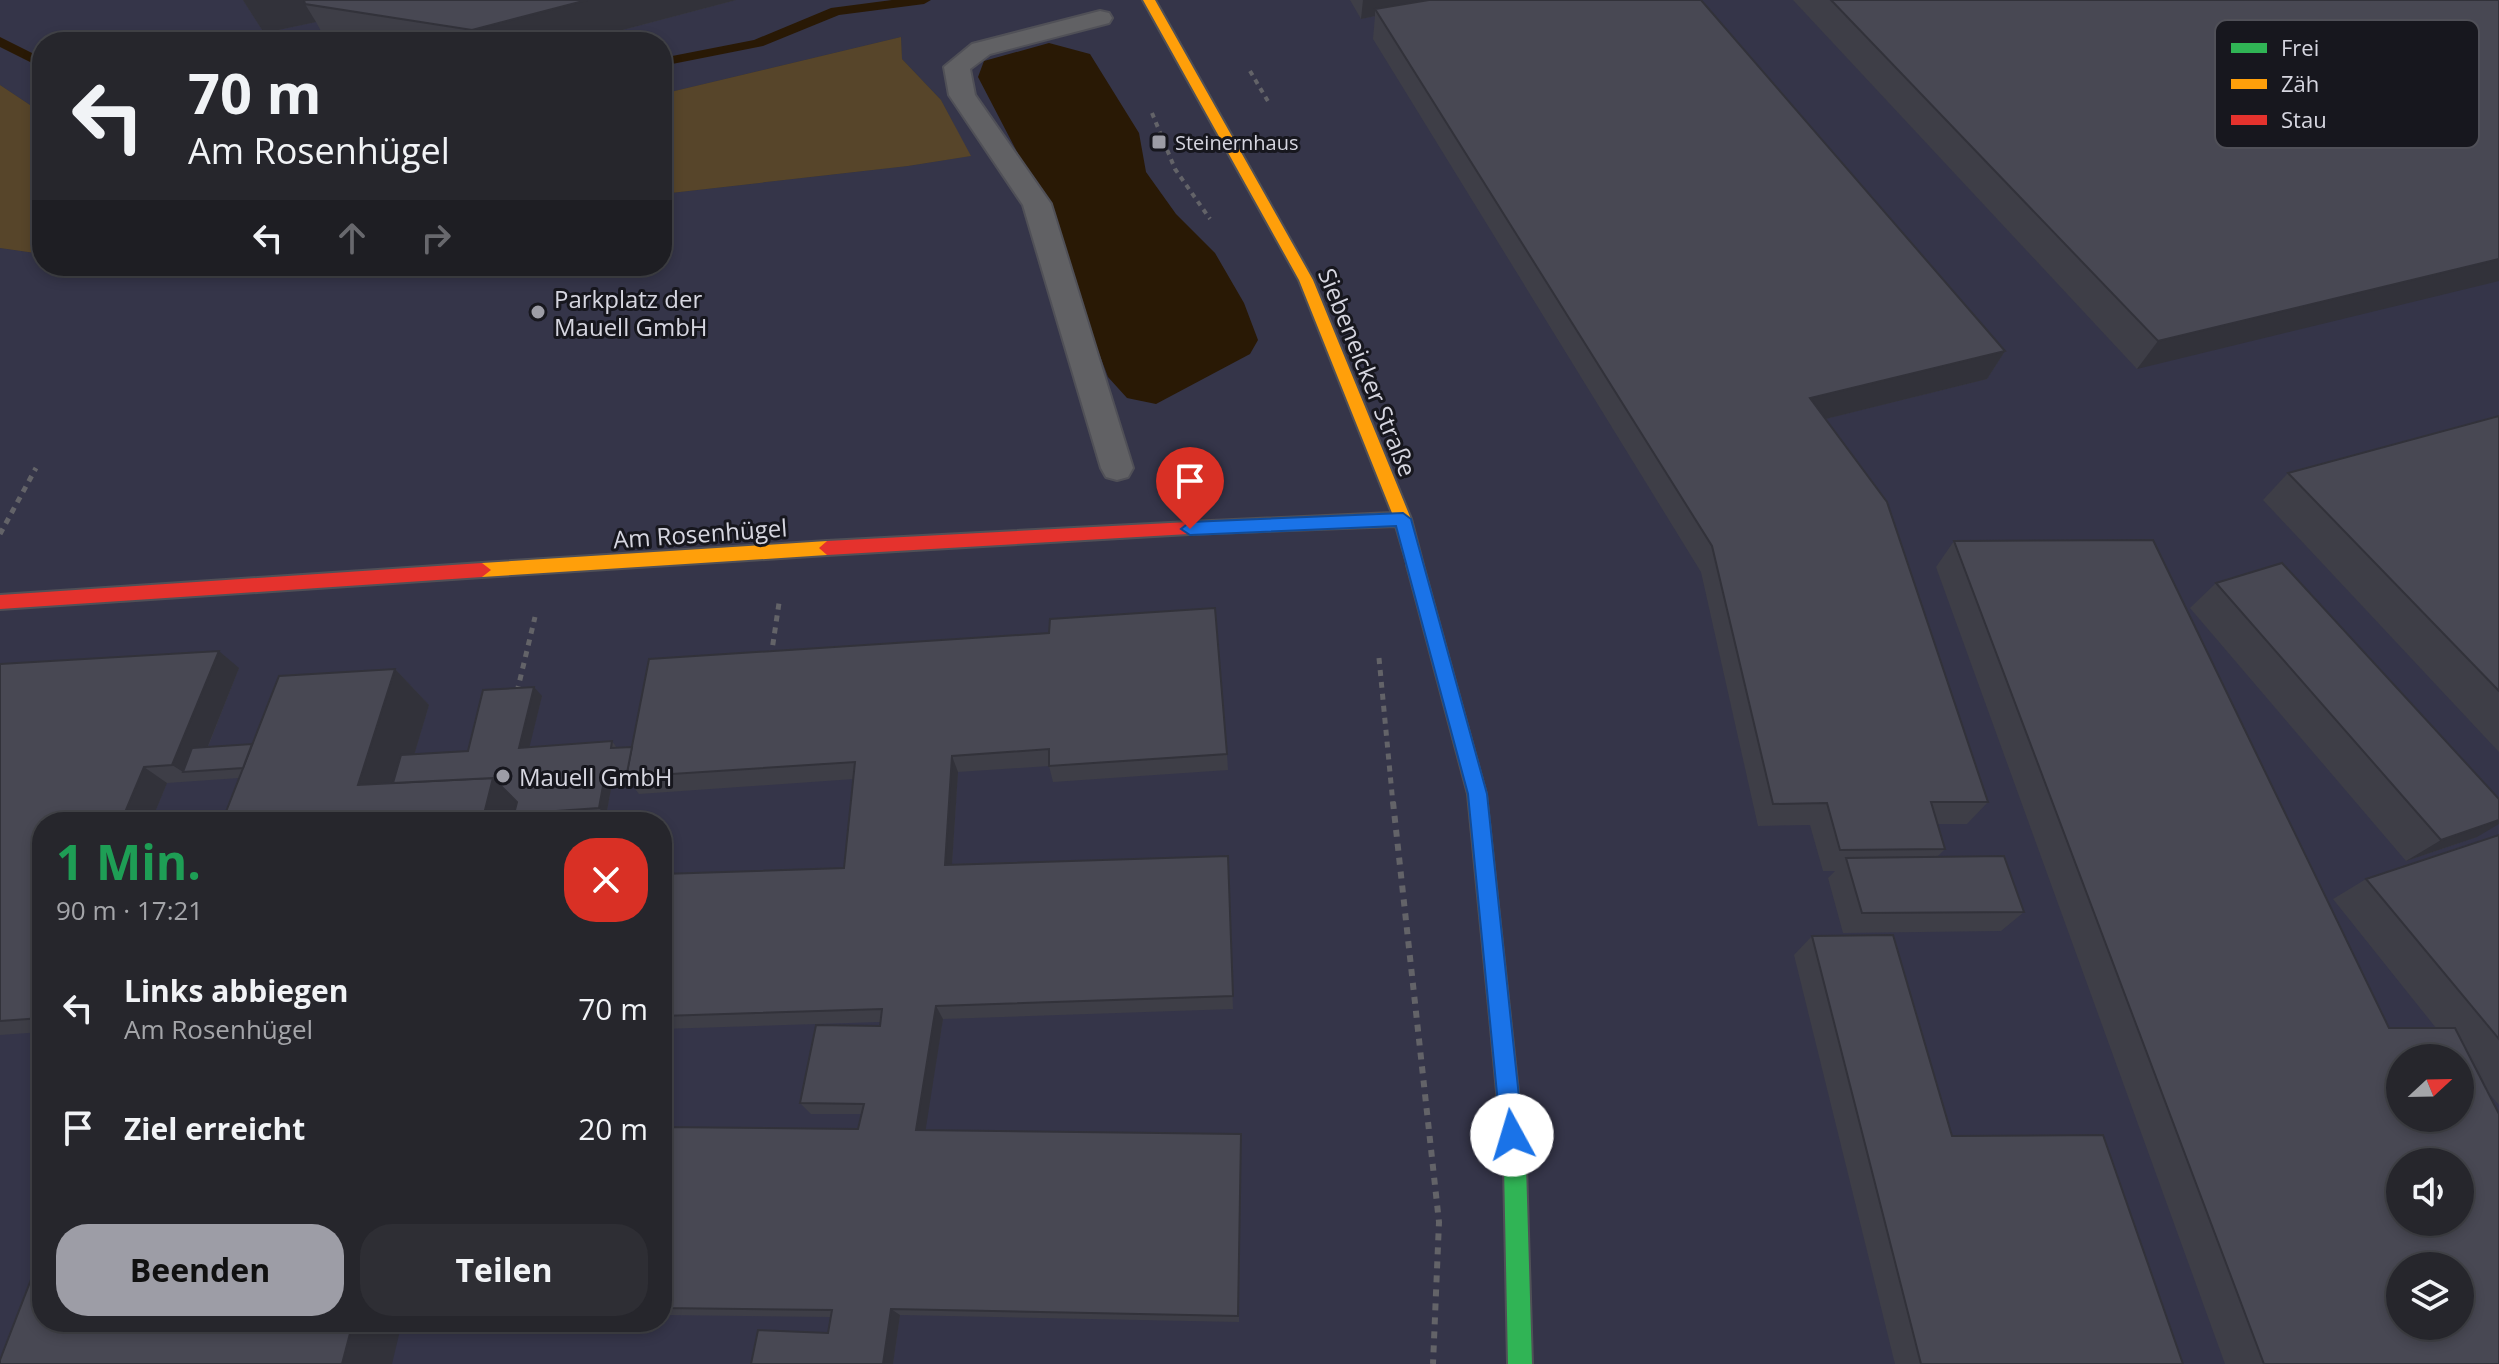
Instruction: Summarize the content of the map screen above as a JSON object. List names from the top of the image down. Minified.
{"streets":{"main road":["Siebeneicker Straße","Am Rosenhügel"]},"crossings":[["Siebeneicker Straße","Am Rosenhügel"]],"places":{"transit":["Steinernhaus"],"other":["Parkplatz der Mauell GmbH","Mauell GmbH"]},"legend":["Frei","Zäh","Stau"],"north":"right","page":{"turn":["70 m","Am Rosenhügel"],"heading":["1 Min.","90 m · 17:21"],"list":[{"name":"Links abbiegen","note":"Am Rosenhügel","value":"70 m"},{"name":"Ziel erreicht","value":"20 m"}],"buttons":["Beenden","Teilen"]}}
